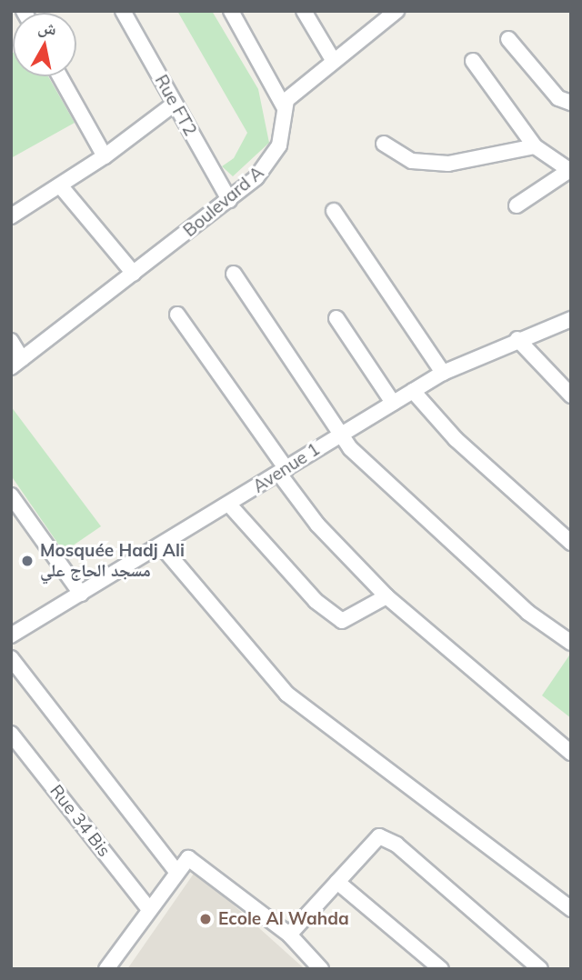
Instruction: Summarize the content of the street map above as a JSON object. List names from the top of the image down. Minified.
{"streets":{"street":["Rue FT2","Boulevard A","Avenue 1","Rue 34 Bis"]},"crossings":[["Rue FT2","Boulevard A"]],"places":["Mosquée Hadj Ali مسجد الحاج علي","Ecole Al Wahda"],"north":"top"}
